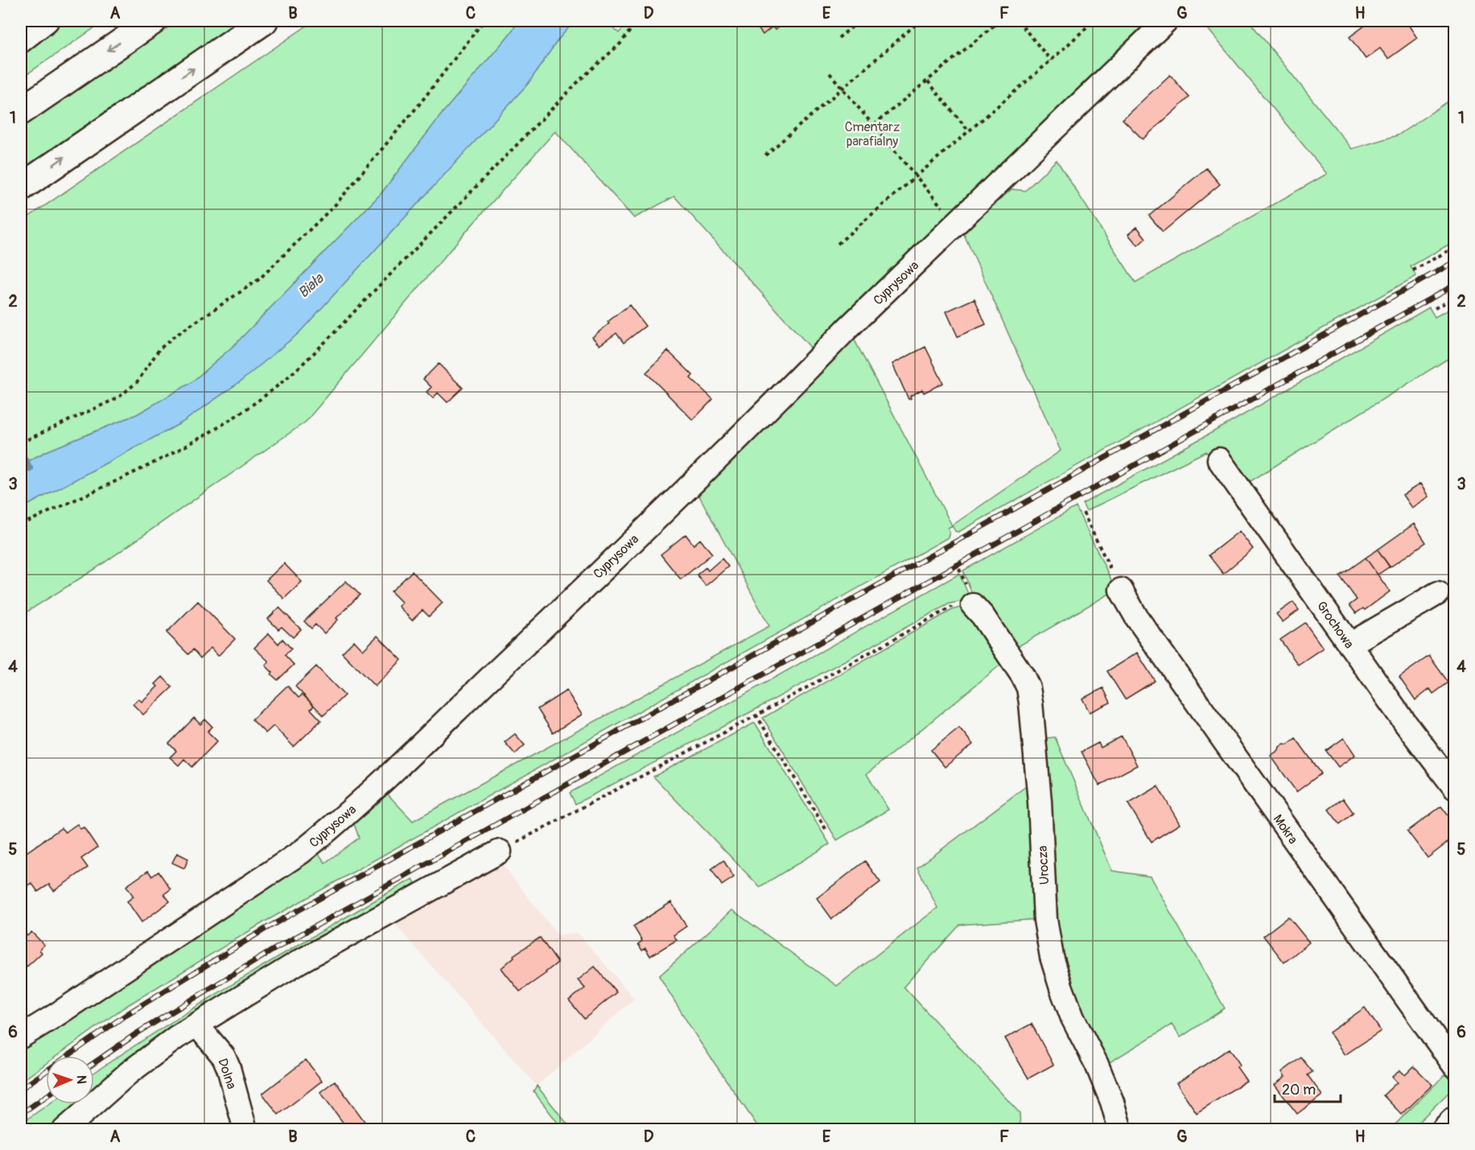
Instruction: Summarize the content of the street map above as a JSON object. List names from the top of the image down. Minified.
{"streets":{"street":["Cyprysowa","Grochowa","Mokra","Urocza","Dolna"]},"water":["Biała"],"parks":["Cmentarz parafialny"],"scale_bar":"20 m","north":"right","grid":{"columns":["A","B","C","D","E","F","G","H"],"rows":["1","2","3","4","5","6"]}}
